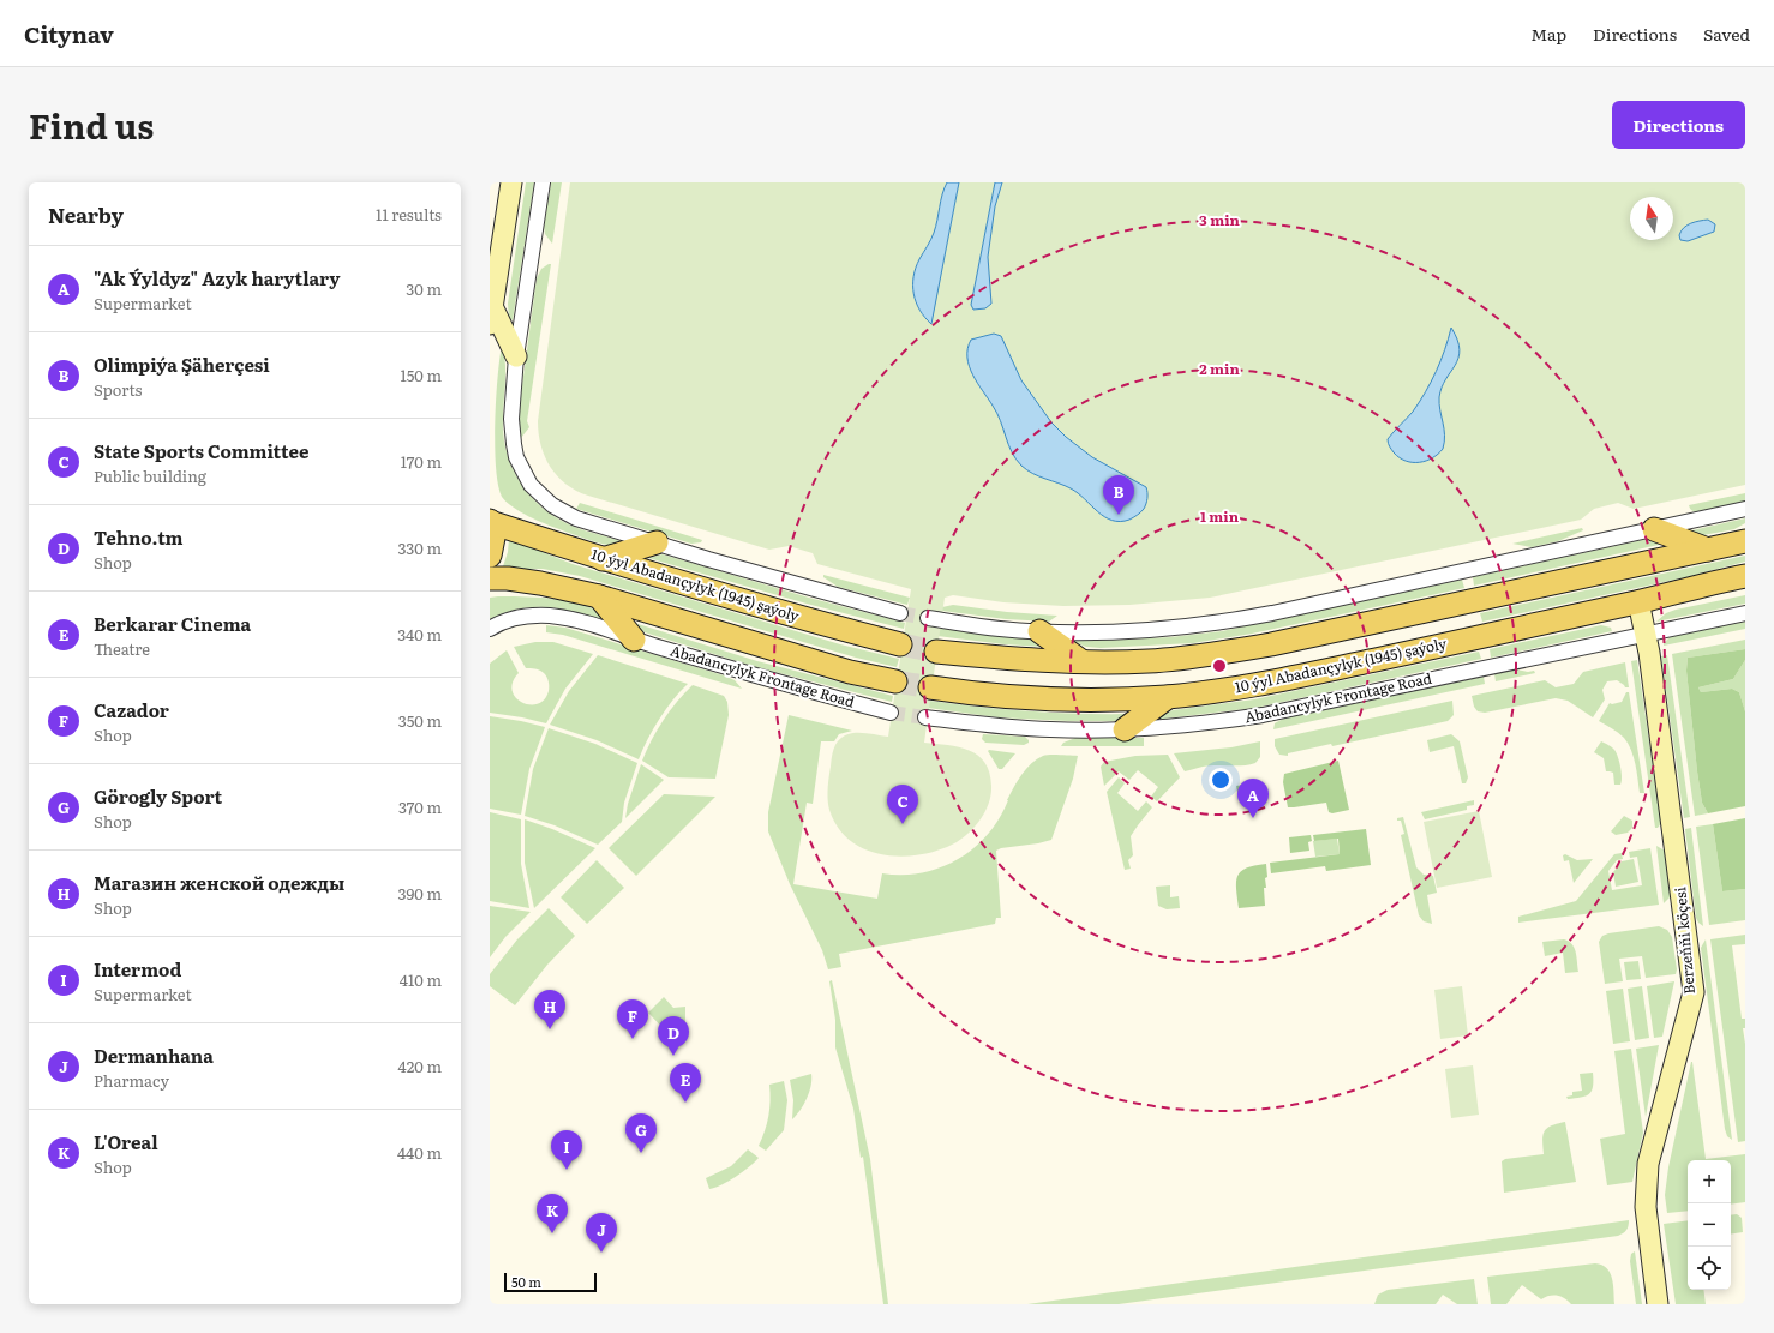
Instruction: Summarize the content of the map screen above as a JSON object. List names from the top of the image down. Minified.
{"streets":{"main road":["10 ýyl Abadançylyk (1945) şaýoly"],"street":["Abadancylyk Frontage Road","Berzeňňi köçesi"]},"crossings":[["10 ýyl Abadançylyk (1945) şaýoly","Berzeňňi köçesi"],["Abadancylyk Frontage Road","Berzeňňi köçesi"]],"scale_bar":"50 m","north":"top","page":{"header":"Citynav","nav":["Map","Directions","Saved"],"title":"Find us","buttons":"Directions","heading":["Nearby","11 results"],"list":[{"mark":"A","name":"\"Ak Ýyldyz\" Azyk harytlary","note":"Supermarket","value":"30 m"},{"mark":"B","name":"Olimpiýa Şäherçesi","note":"Sports","value":"150 m"},{"mark":"C","name":"State Sports Committee","note":"Public building","value":"170 m"},{"mark":"D","name":"Tehno.tm","note":"Shop","value":"330 m"},{"mark":"E","name":"Berkarar Cinema","note":"Theatre","value":"340 m"},{"mark":"F","name":"Cazador","note":"Shop","value":"350 m"},{"mark":"G","name":"Görogly Sport","note":"Shop","value":"370 m"},{"mark":"H","name":"Магазин женской одежды","note":"Shop","value":"390 m"},{"mark":"I","name":"Intermod","note":"Supermarket","value":"410 m"},{"mark":"J","name":"Dermanhana","note":"Pharmacy","value":"420 m"},{"mark":"K","name":"L'Oreal","note":"Shop","value":"440 m"}],"pins":["B","A","C","H","F","D","E","G","I","K","J"],"map_buttons":["+","−"],"scale":"50 m"},"rings":["3 min","2 min","1 min"]}
